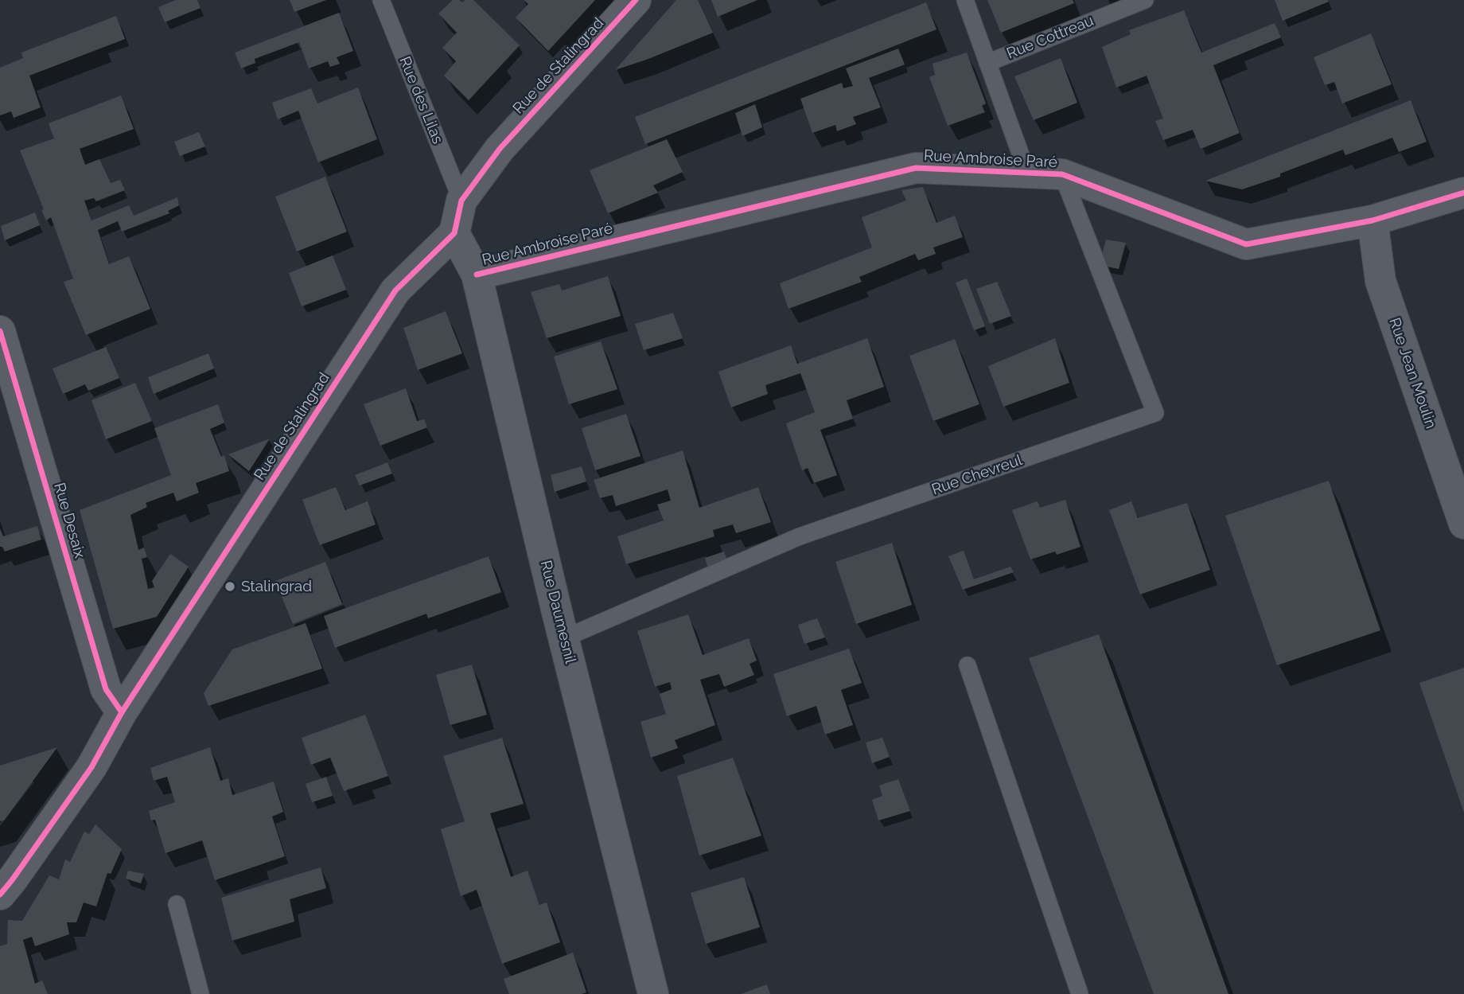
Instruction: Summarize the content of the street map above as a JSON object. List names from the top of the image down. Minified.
{"streets":{"street":["Rue de Stalingrad","Rue Ambroise Paré","Rue Jean Moulin","Rue Desaix","Rue Daumesnil"],"lane":["Rue Cottreau","Rue des Lilas","Rue Chevreul"]},"crossings":[["Rue de Stalingrad","Rue des Lilas"],["Rue de Stalingrad","Rue Desaix"],["Rue de Stalingrad","Rue Daumesnil"],["Rue Ambroise Paré","Rue Jean Moulin"],["Rue Ambroise Paré","Rue Chevreul"],["Rue Ambroise Paré","Rue Daumesnil"],["Rue Chevreul","Rue Daumesnil"]],"places":["Stalingrad"]}
